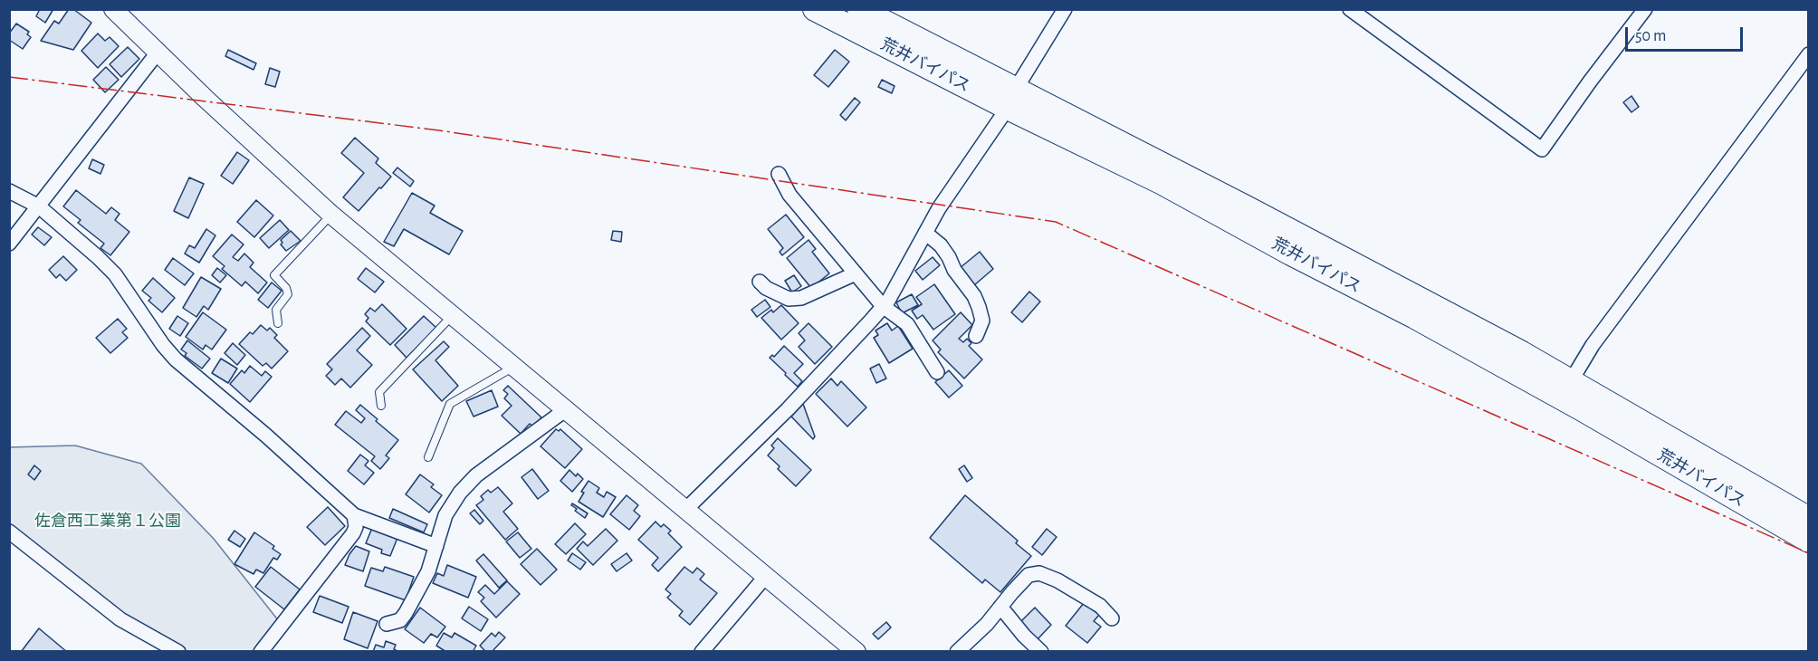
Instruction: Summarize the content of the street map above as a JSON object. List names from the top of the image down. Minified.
{"streets":{"highway":["荒井バイパス"]},"parks":["佐倉西工業第１公園"],"scale_bar":"50 m"}
